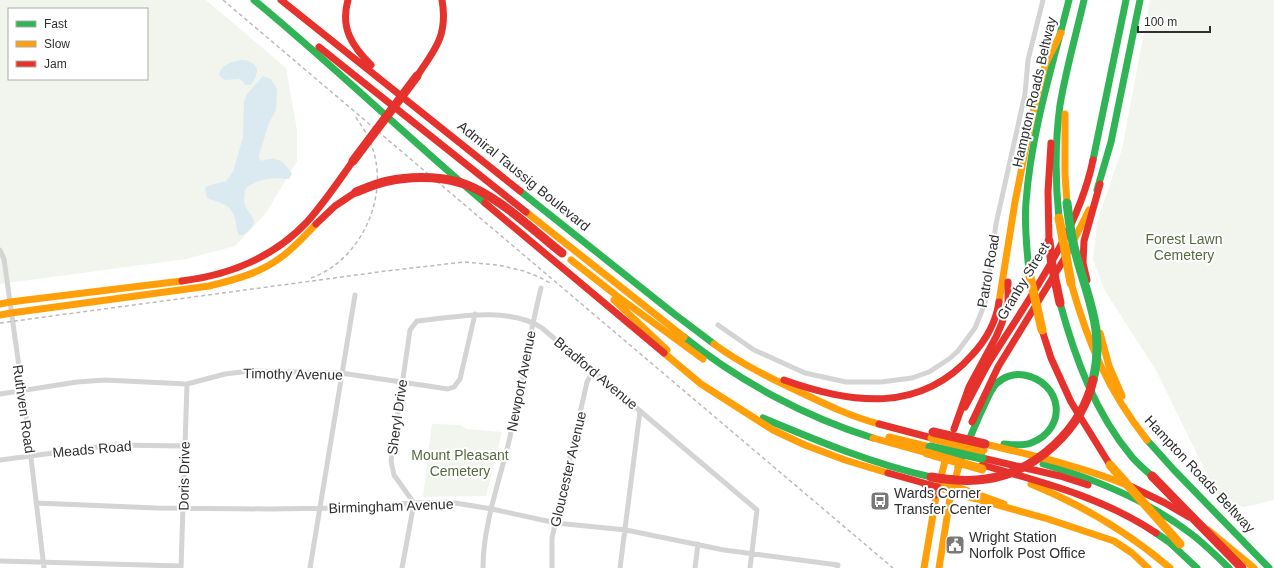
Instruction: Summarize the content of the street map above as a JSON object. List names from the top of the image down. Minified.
{"streets":{"main road":["Hampton Roads Beltway","Admiral Taussig Boulevard","Granby Street"],"street":["Patrol Road","Bradford Avenue","Timothy Avenue","Newport Avenue","Ruthven Road","Sheryl Drive","Meads Road","Gloucester Avenue","Doris Drive","Birmingham Avenue"]},"crossings":[["Bradford Avenue","Timothy Avenue"],["Bradford Avenue","Newport Avenue"],["Bradford Avenue","Sheryl Drive"],["Bradford Avenue","Gloucester Avenue"],["Bradford Avenue","Birmingham Avenue"],["Timothy Avenue","Ruthven Road"],["Timothy Avenue","Sheryl Drive"],["Timothy Avenue","Doris Drive"],["Newport Avenue","Birmingham Avenue"],["Ruthven Road","Meads Road"],["Ruthven Road","Birmingham Avenue"],["Sheryl Drive","Birmingham Avenue"],["Meads Road","Doris Drive"],["Gloucester Avenue","Birmingham Avenue"],["Doris Drive","Birmingham Avenue"]],"parks":["Forest Lawn Cemetery","Mount Pleasant Cemetery"],"places":{"bus stop":["Wards Corner Transfer Center"],"public building":["Wright Station Norfolk Post Office"]},"legend":["Fast","Slow","Jam"],"scale_bar":"100 m"}
